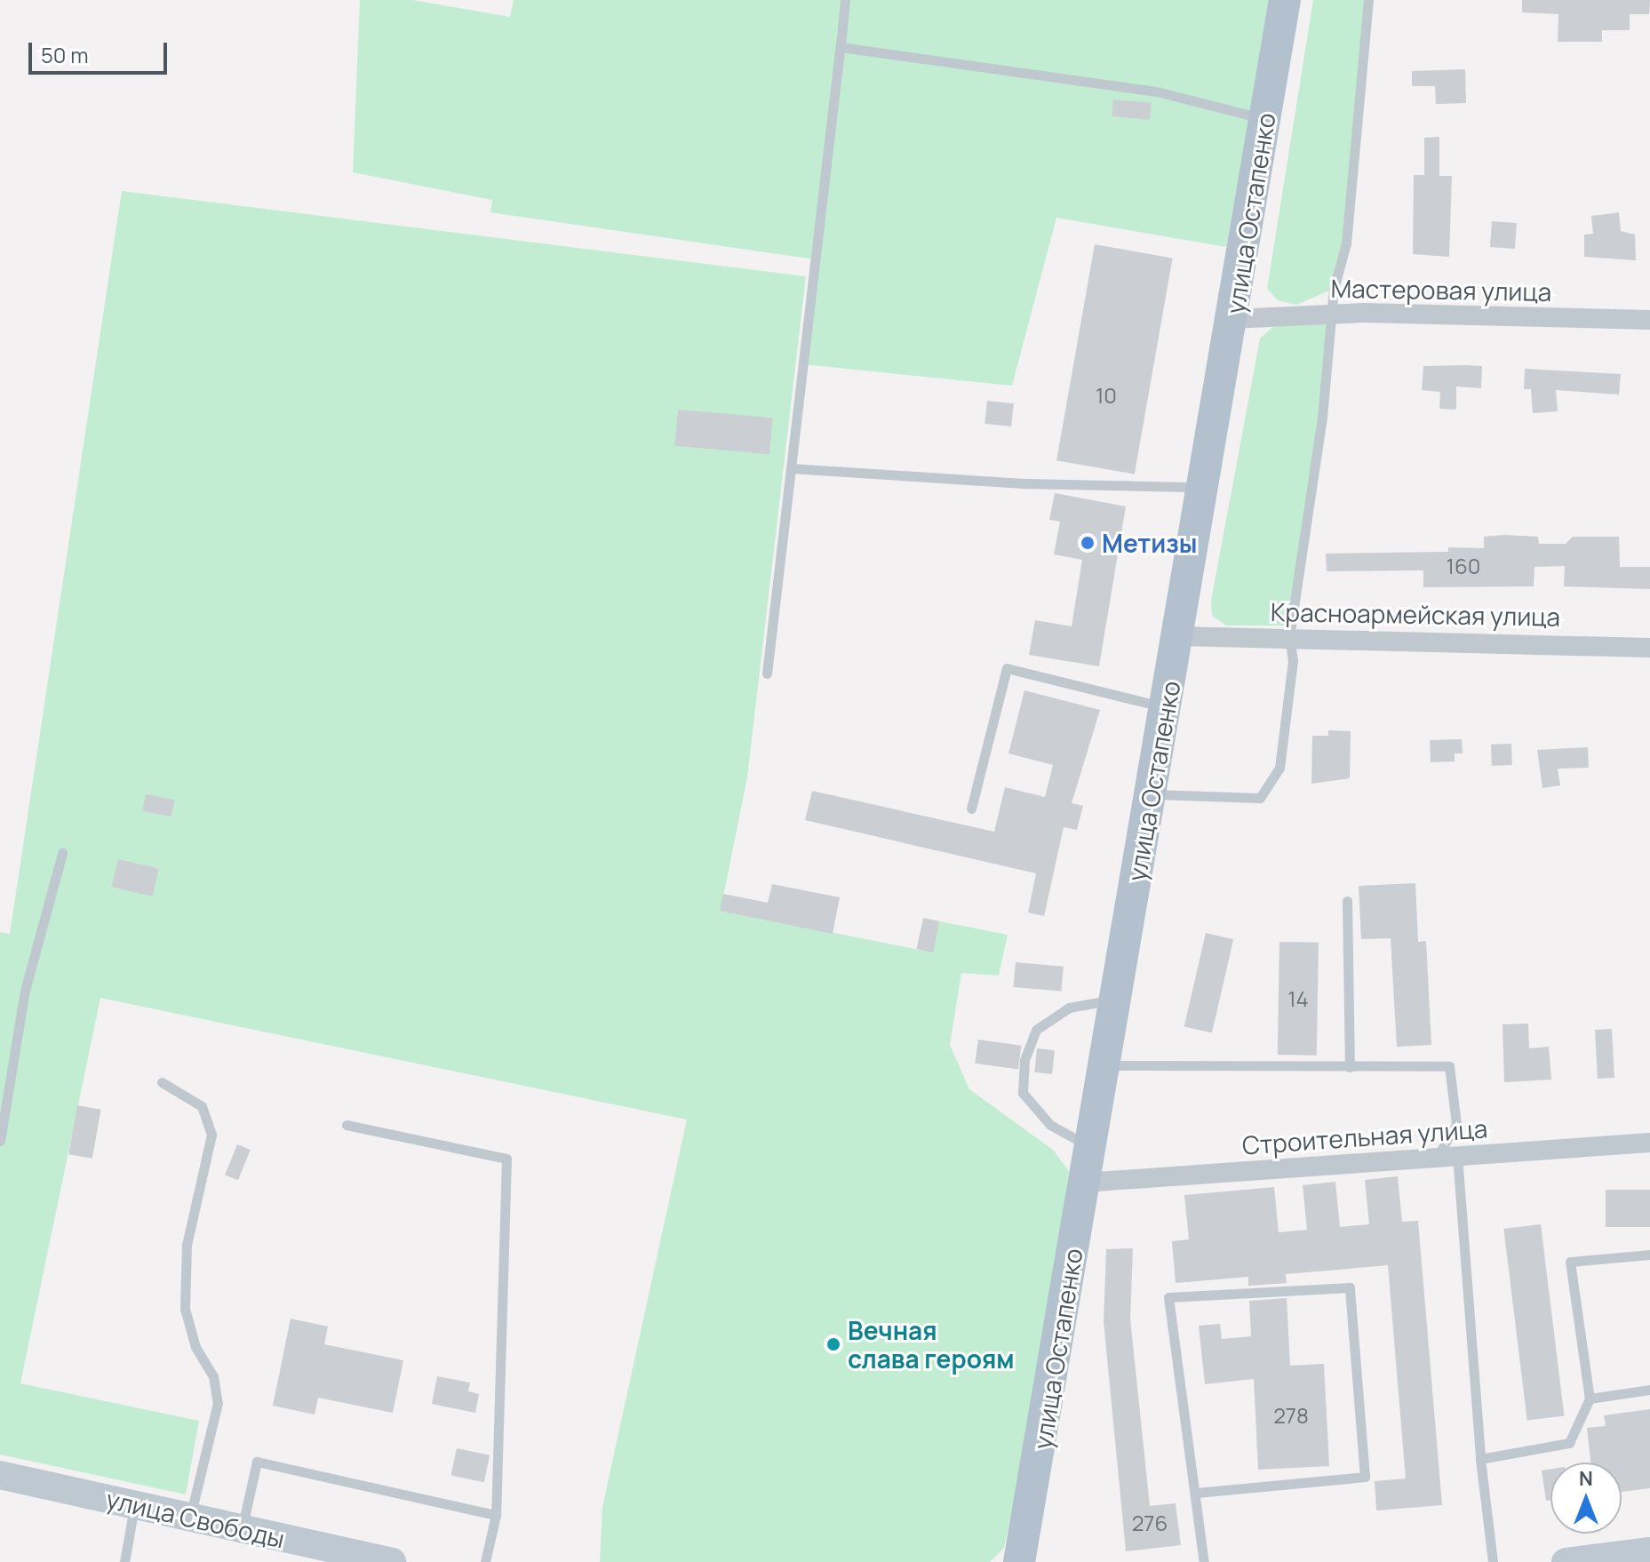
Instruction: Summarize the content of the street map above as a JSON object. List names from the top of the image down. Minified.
{"streets":{"main road":["улица Остапенко"],"street":["Мастеровая улица","Красноармейская улица","Строительная улица","улица Свободы"]},"crossings":[["улица Остапенко","Мастеровая улица"],["улица Остапенко","Красноармейская улица"],["улица Остапенко","Строительная улица"]],"places":["Метизы","Вечная слава героям"],"house_numbers":["10","160","14","278","276"],"scale_bar":"50 m","north":"top"}
